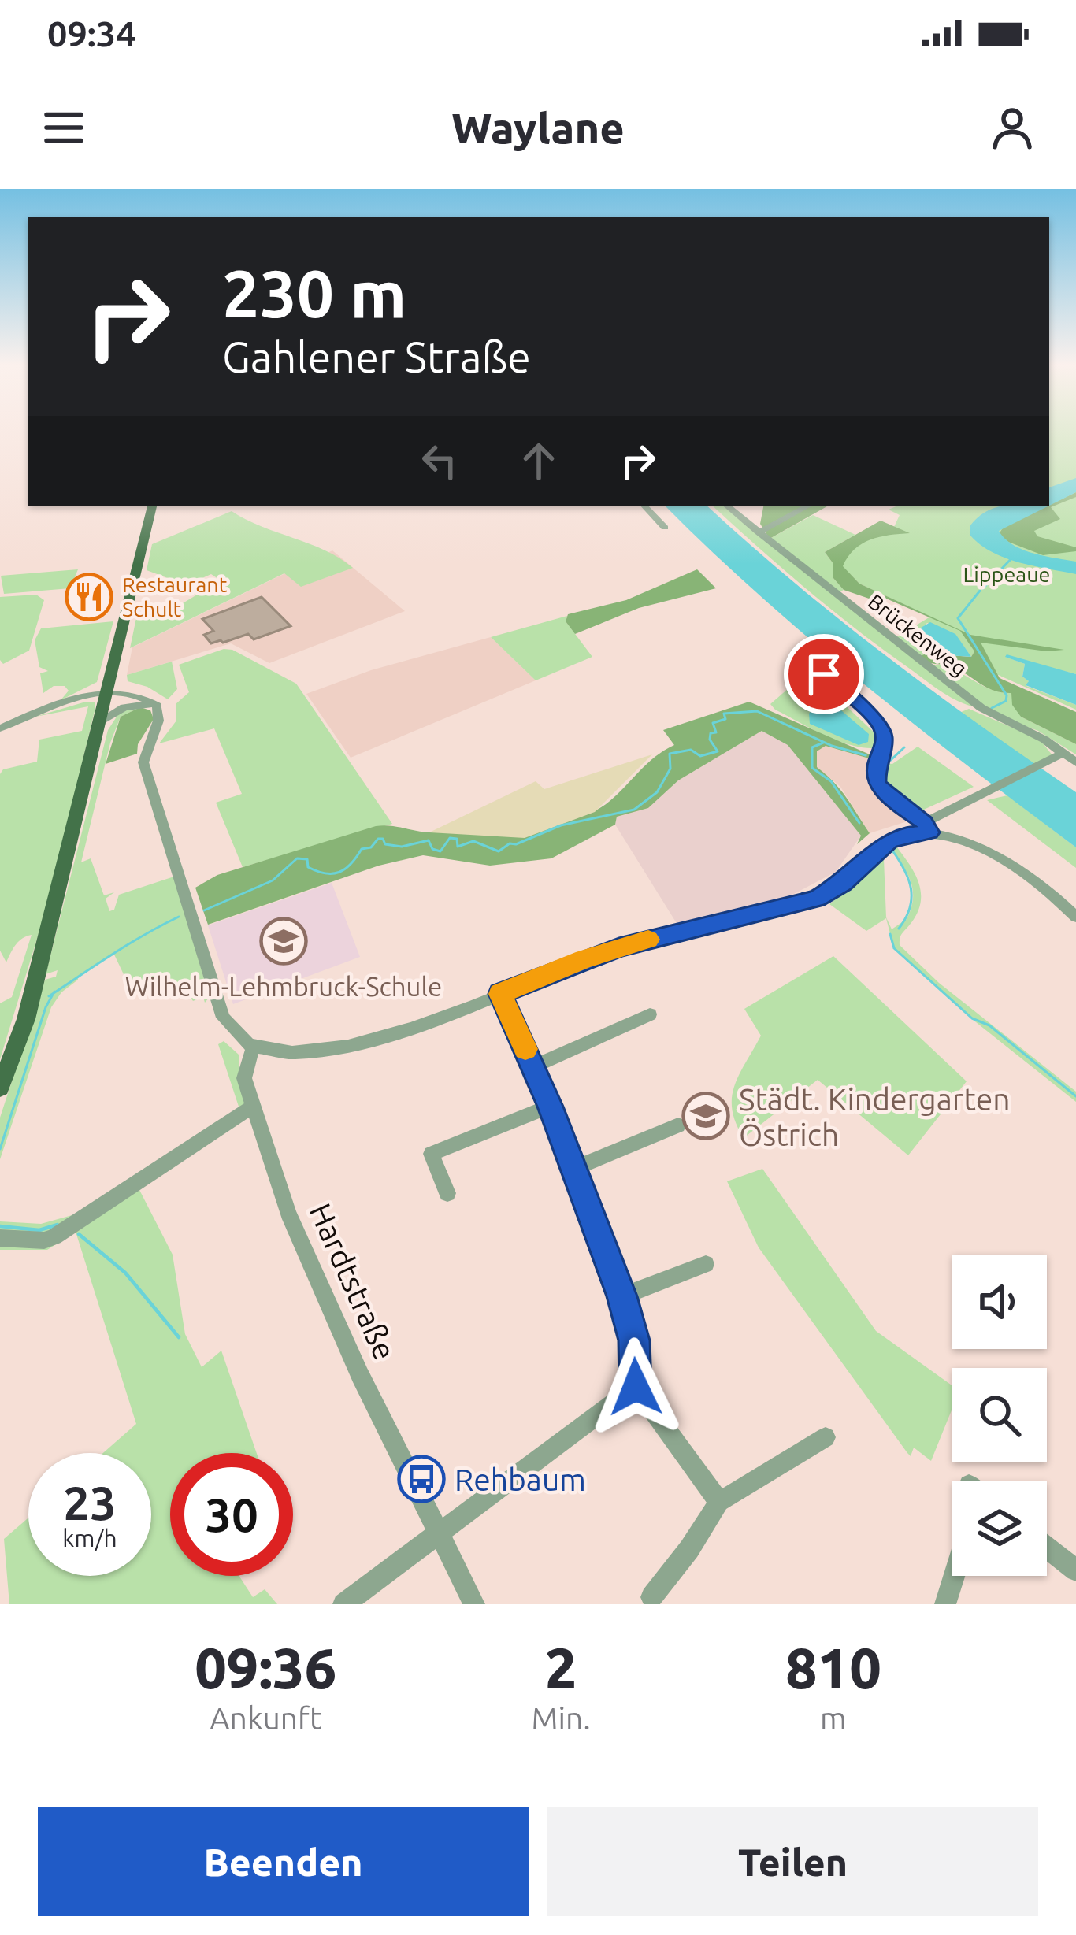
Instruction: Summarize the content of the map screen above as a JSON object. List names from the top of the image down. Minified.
{"streets":{"street":["Brückenweg","Hardtstraße"]},"parks":["Lippeaue"],"places":{"restaurant":["Restaurant Schult"],"school or university":["Wilhelm-Lehmbruck-Schule","Städt. Kindergarten Östrich"],"bus stop":["Rehbaum"]},"page":{"status":"09:34","header":"Waylane","turn":["230 m","Gahlener Straße"],"speed":"23 km/h","limit":"30","eta":["09:36","Ankunft","2","Min.","810","m"],"buttons":["Beenden","Teilen"]}}
